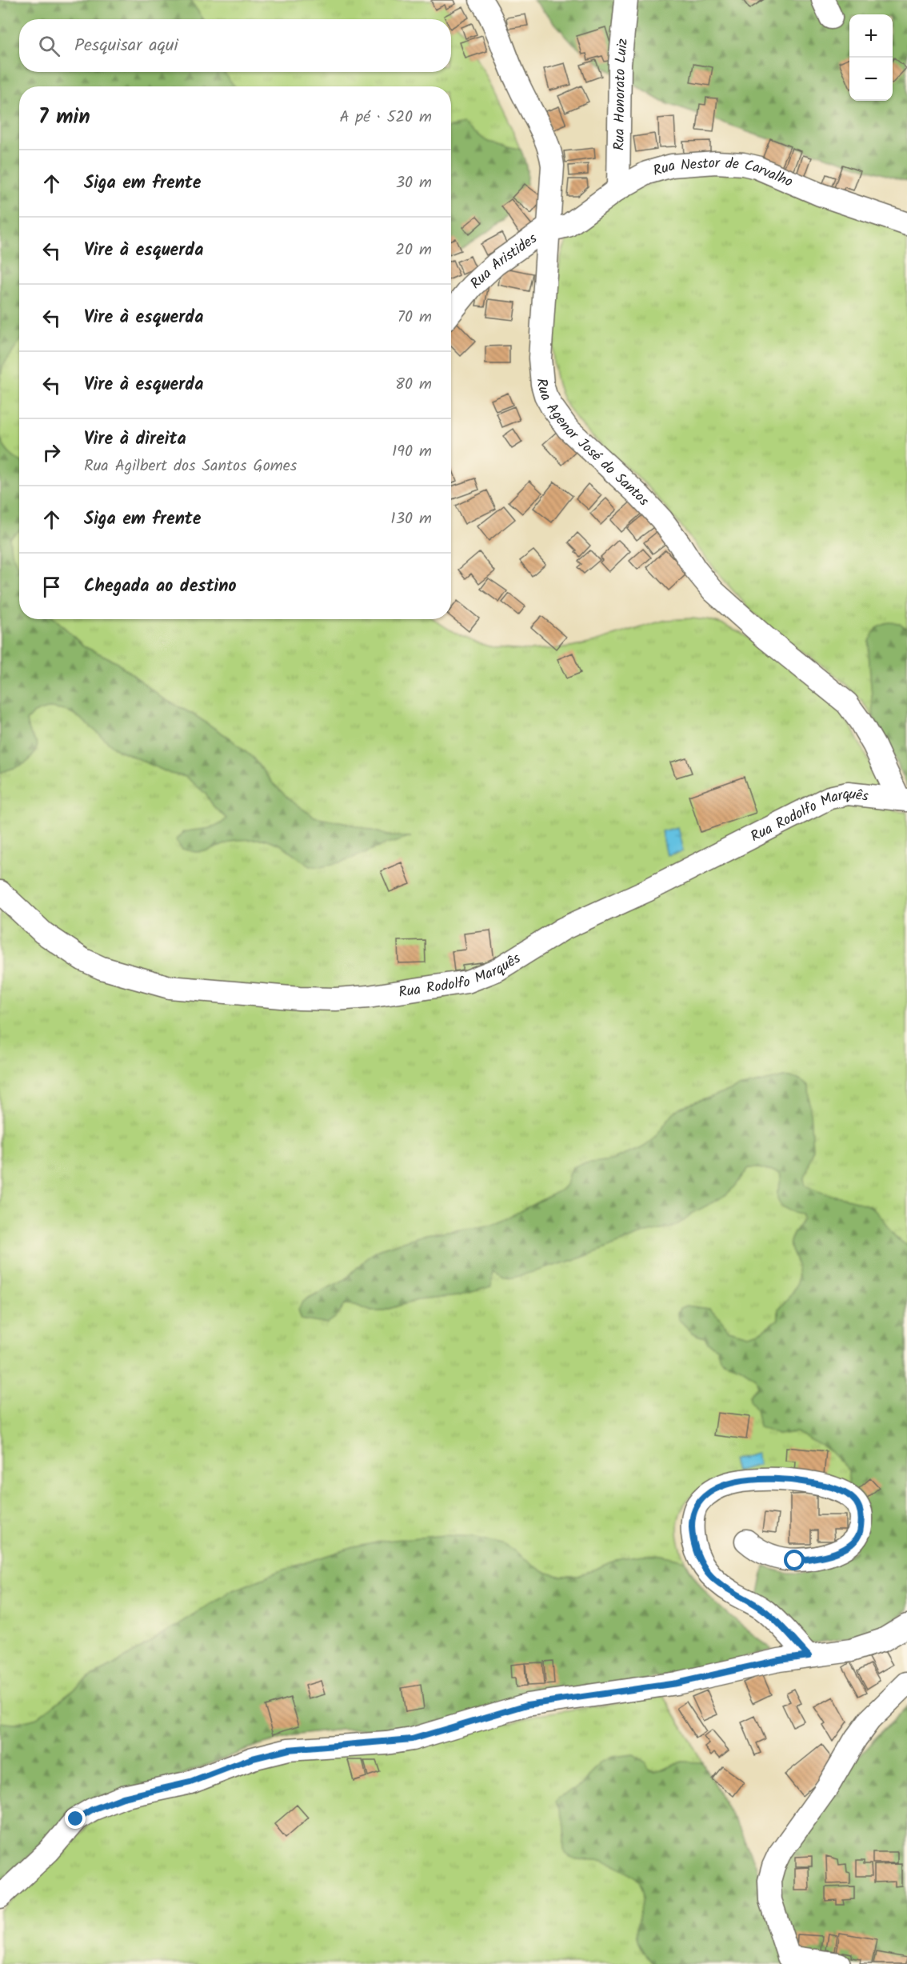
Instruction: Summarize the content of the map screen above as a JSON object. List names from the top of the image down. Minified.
{"streets":{"street":["Rua Honorato Luiz","Rua Nestor de Carvalho","Rua Aristides","Rua Agenor José do Santos","Rua Rodolfo Marquês"]},"crossings":[["Rua Honorato Luiz","Rua Nestor de Carvalho"],["Rua Nestor de Carvalho","Rua Aristides"],["Rua Nestor de Carvalho","Rua Agenor José do Santos"],["Rua Aristides","Rua Agenor José do Santos"],["Rua Agenor José do Santos","Rua Rodolfo Marquês"]],"page":{"map_buttons":["+","−"],"search":"Pesquisar aqui","heading":["7 min","A pé · 520 m"],"list":[["Siga em frente","30 m"],["Vire à esquerda","20 m"],["Vire à esquerda","70 m"],["Vire à esquerda","80 m"],["Vire à direita","Rua Agilbert dos Santos Gomes","190 m"],["Siga em frente","130 m"],"Chegada ao destino"]}}
